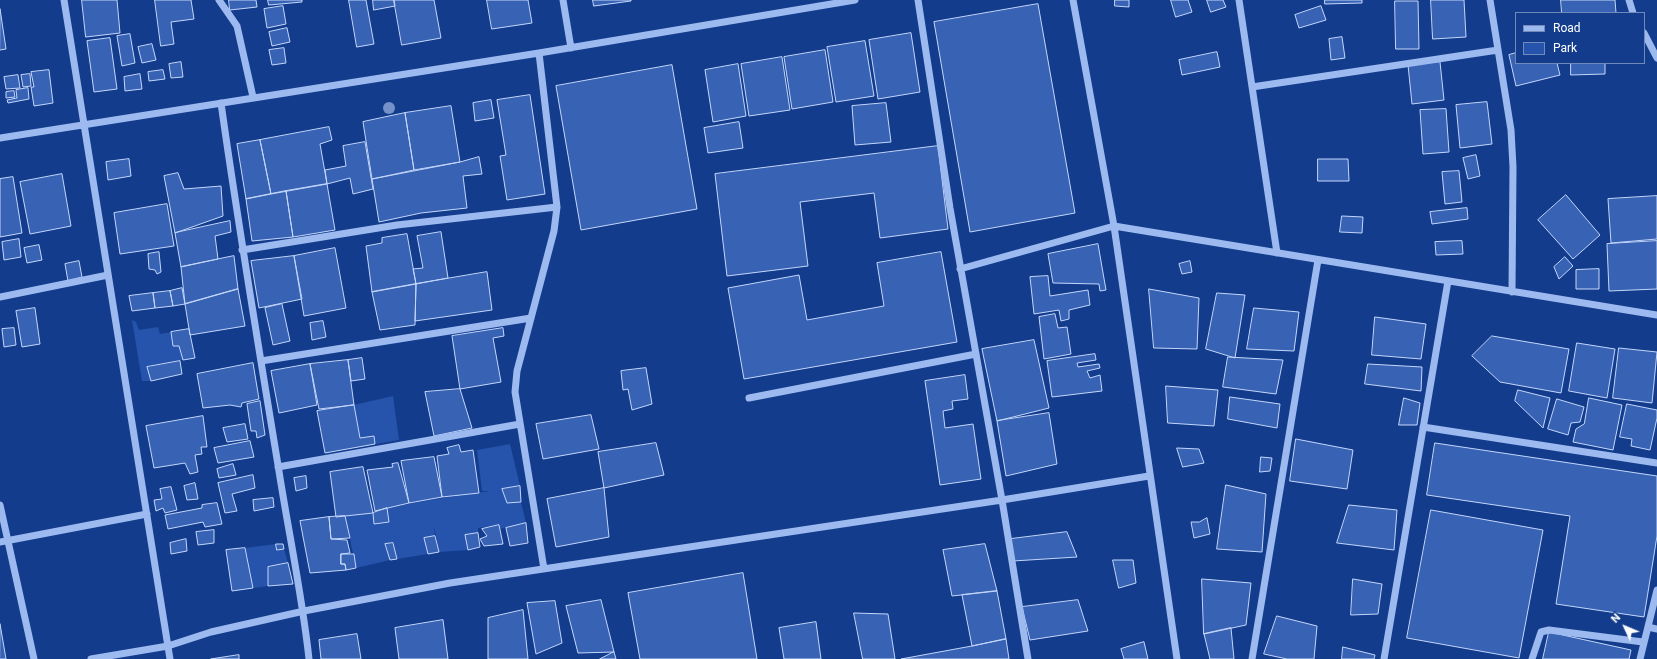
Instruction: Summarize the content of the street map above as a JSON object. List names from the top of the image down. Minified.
{"legend":["Road","Park"],"north":"top left"}
